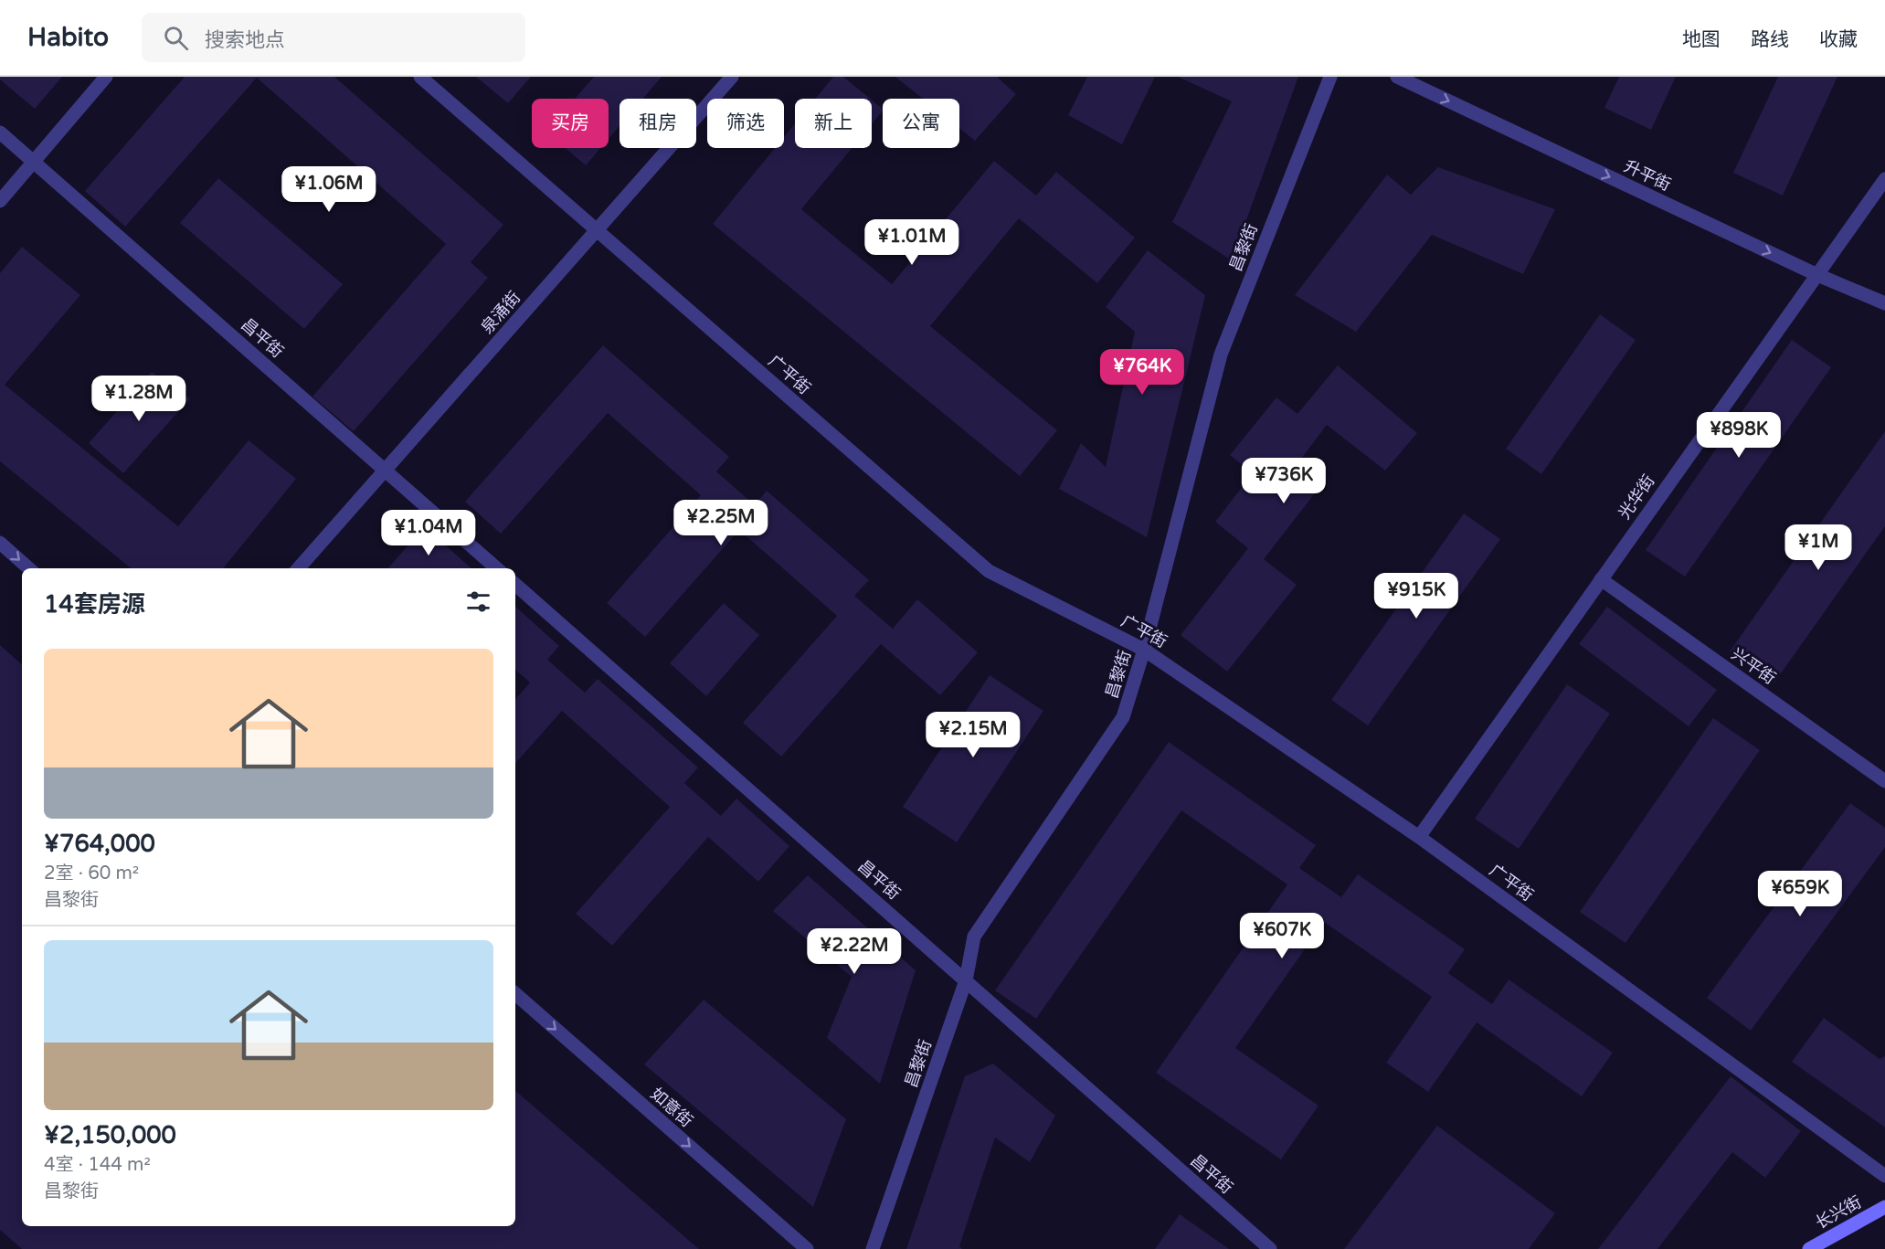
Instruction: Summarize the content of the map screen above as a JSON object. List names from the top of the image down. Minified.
{"streets":{"street":["升平街","昌黎街","泉涌街","昌平街","广平街","光华街","兴平街","如意街","长兴街"]},"crossings":[["升平街","光华街"],["昌黎街","昌平街"],["昌黎街","广平街"],["泉涌街","昌平街"],["泉涌街","广平街"],["广平街","光华街"],["光华街","兴平街"]],"one_way":["升平街","如意街"],"page":{"header":"Habito","search":"搜索地点","nav":["地图","路线","收藏"],"chip":["买房","租房","筛选","新上","公寓"],"price":["¥1.06M","¥1.01M","¥764K","¥1.28M","¥898K","¥736K","¥2.25M","¥1.04M","¥1M","¥915K","¥2.15M","¥659K","¥607K","¥2.22M"],"heading":"14套房源","list":[{"name":"¥764,000","note":"2室 · 60 m² · 昌黎街"},{"name":"¥2,150,000","note":"4室 · 144 m² · 昌黎街"}]}}
